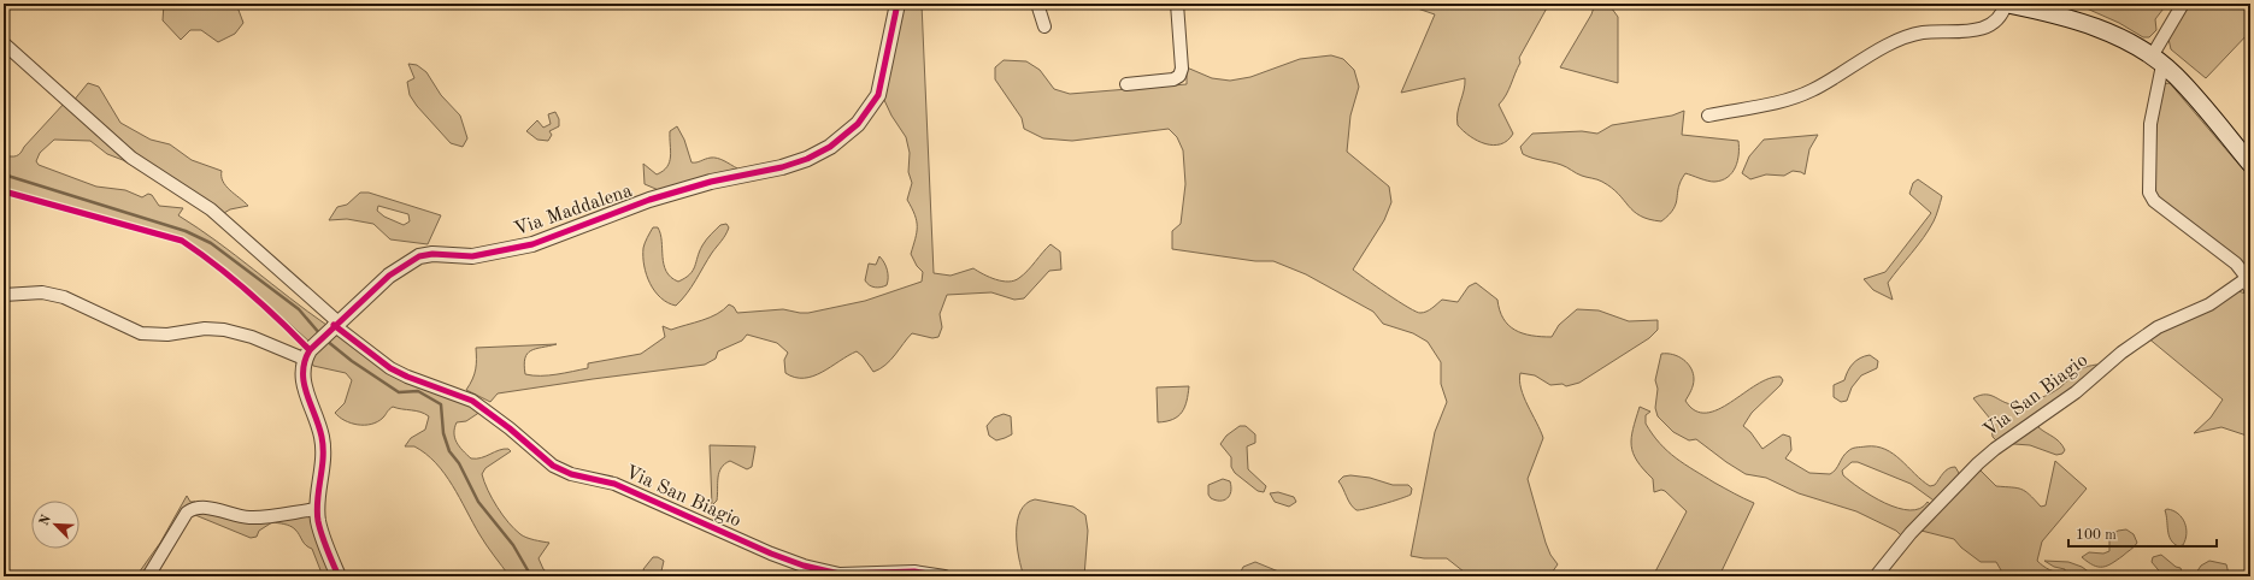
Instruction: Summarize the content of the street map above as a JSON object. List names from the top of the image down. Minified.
{"streets":{"street":["Via Maddalena","Via San Biagio"]},"crossings":[["Via Maddalena","Via San Biagio"]],"scale_bar":"100 m","north":"top left"}
